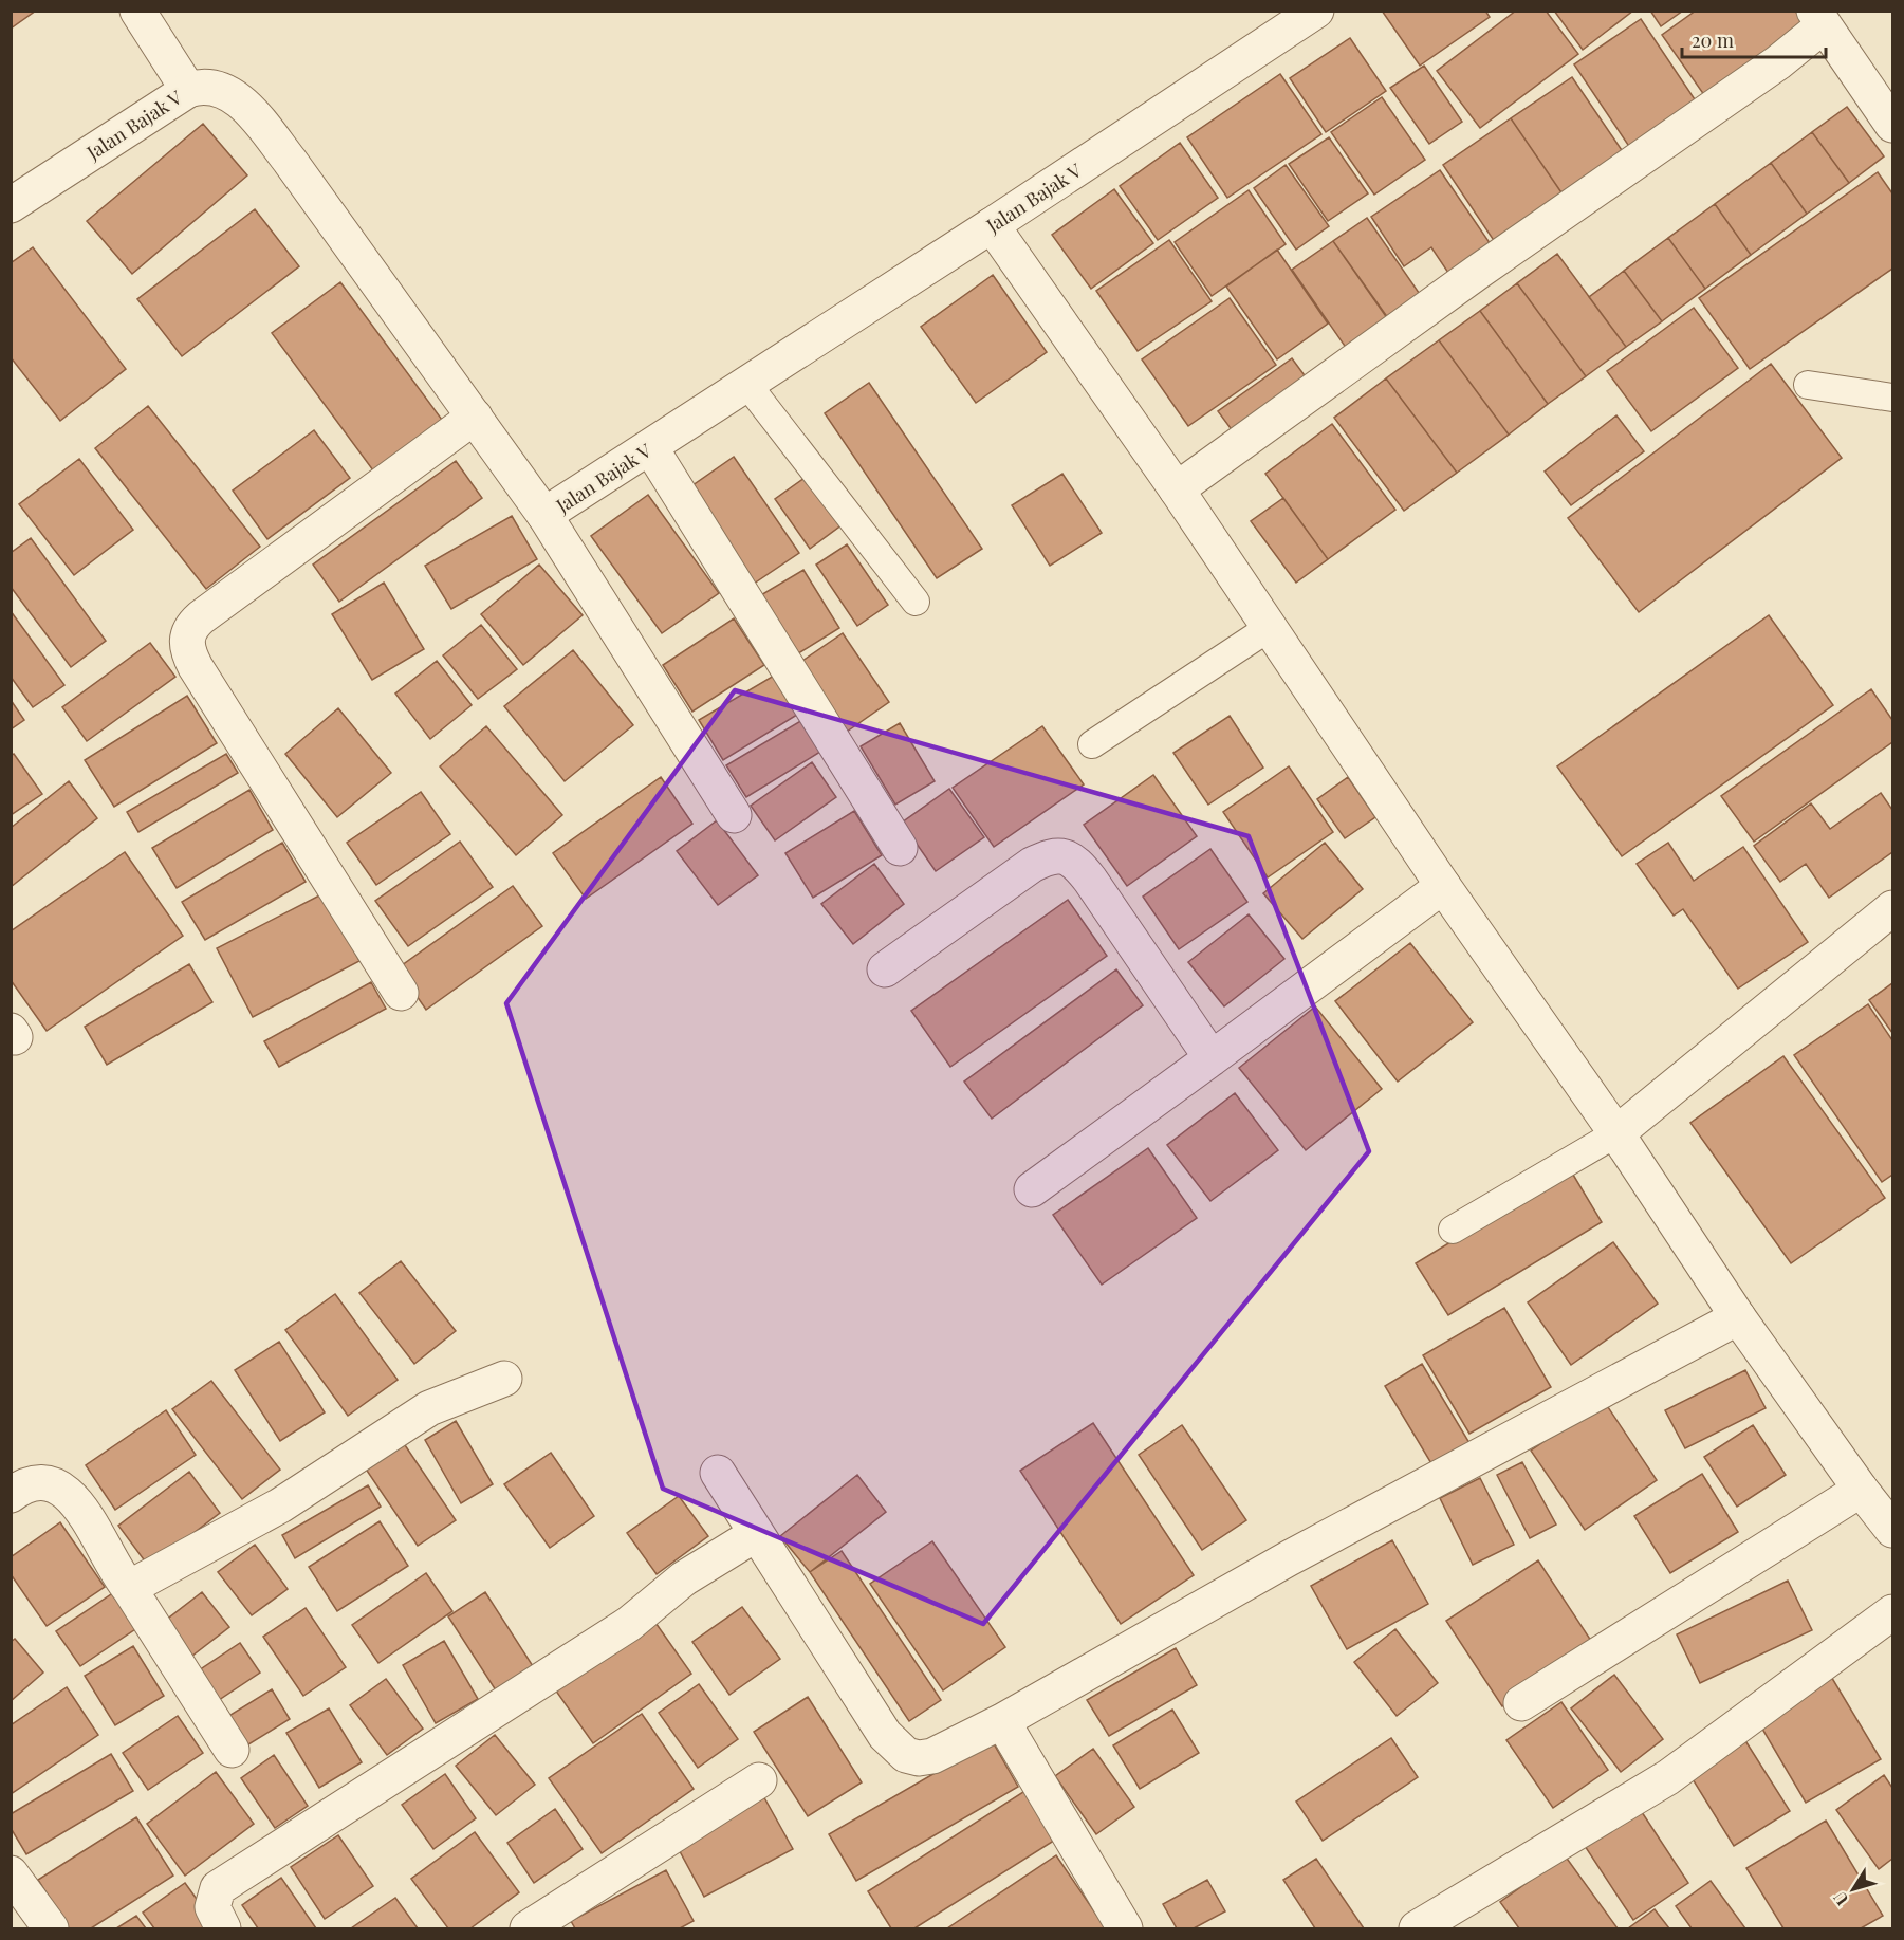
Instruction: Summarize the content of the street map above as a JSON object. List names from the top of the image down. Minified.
{"streets":{"street":["Jalan Bajak V"]},"scale_bar":"20 m","north":"bottom left"}
